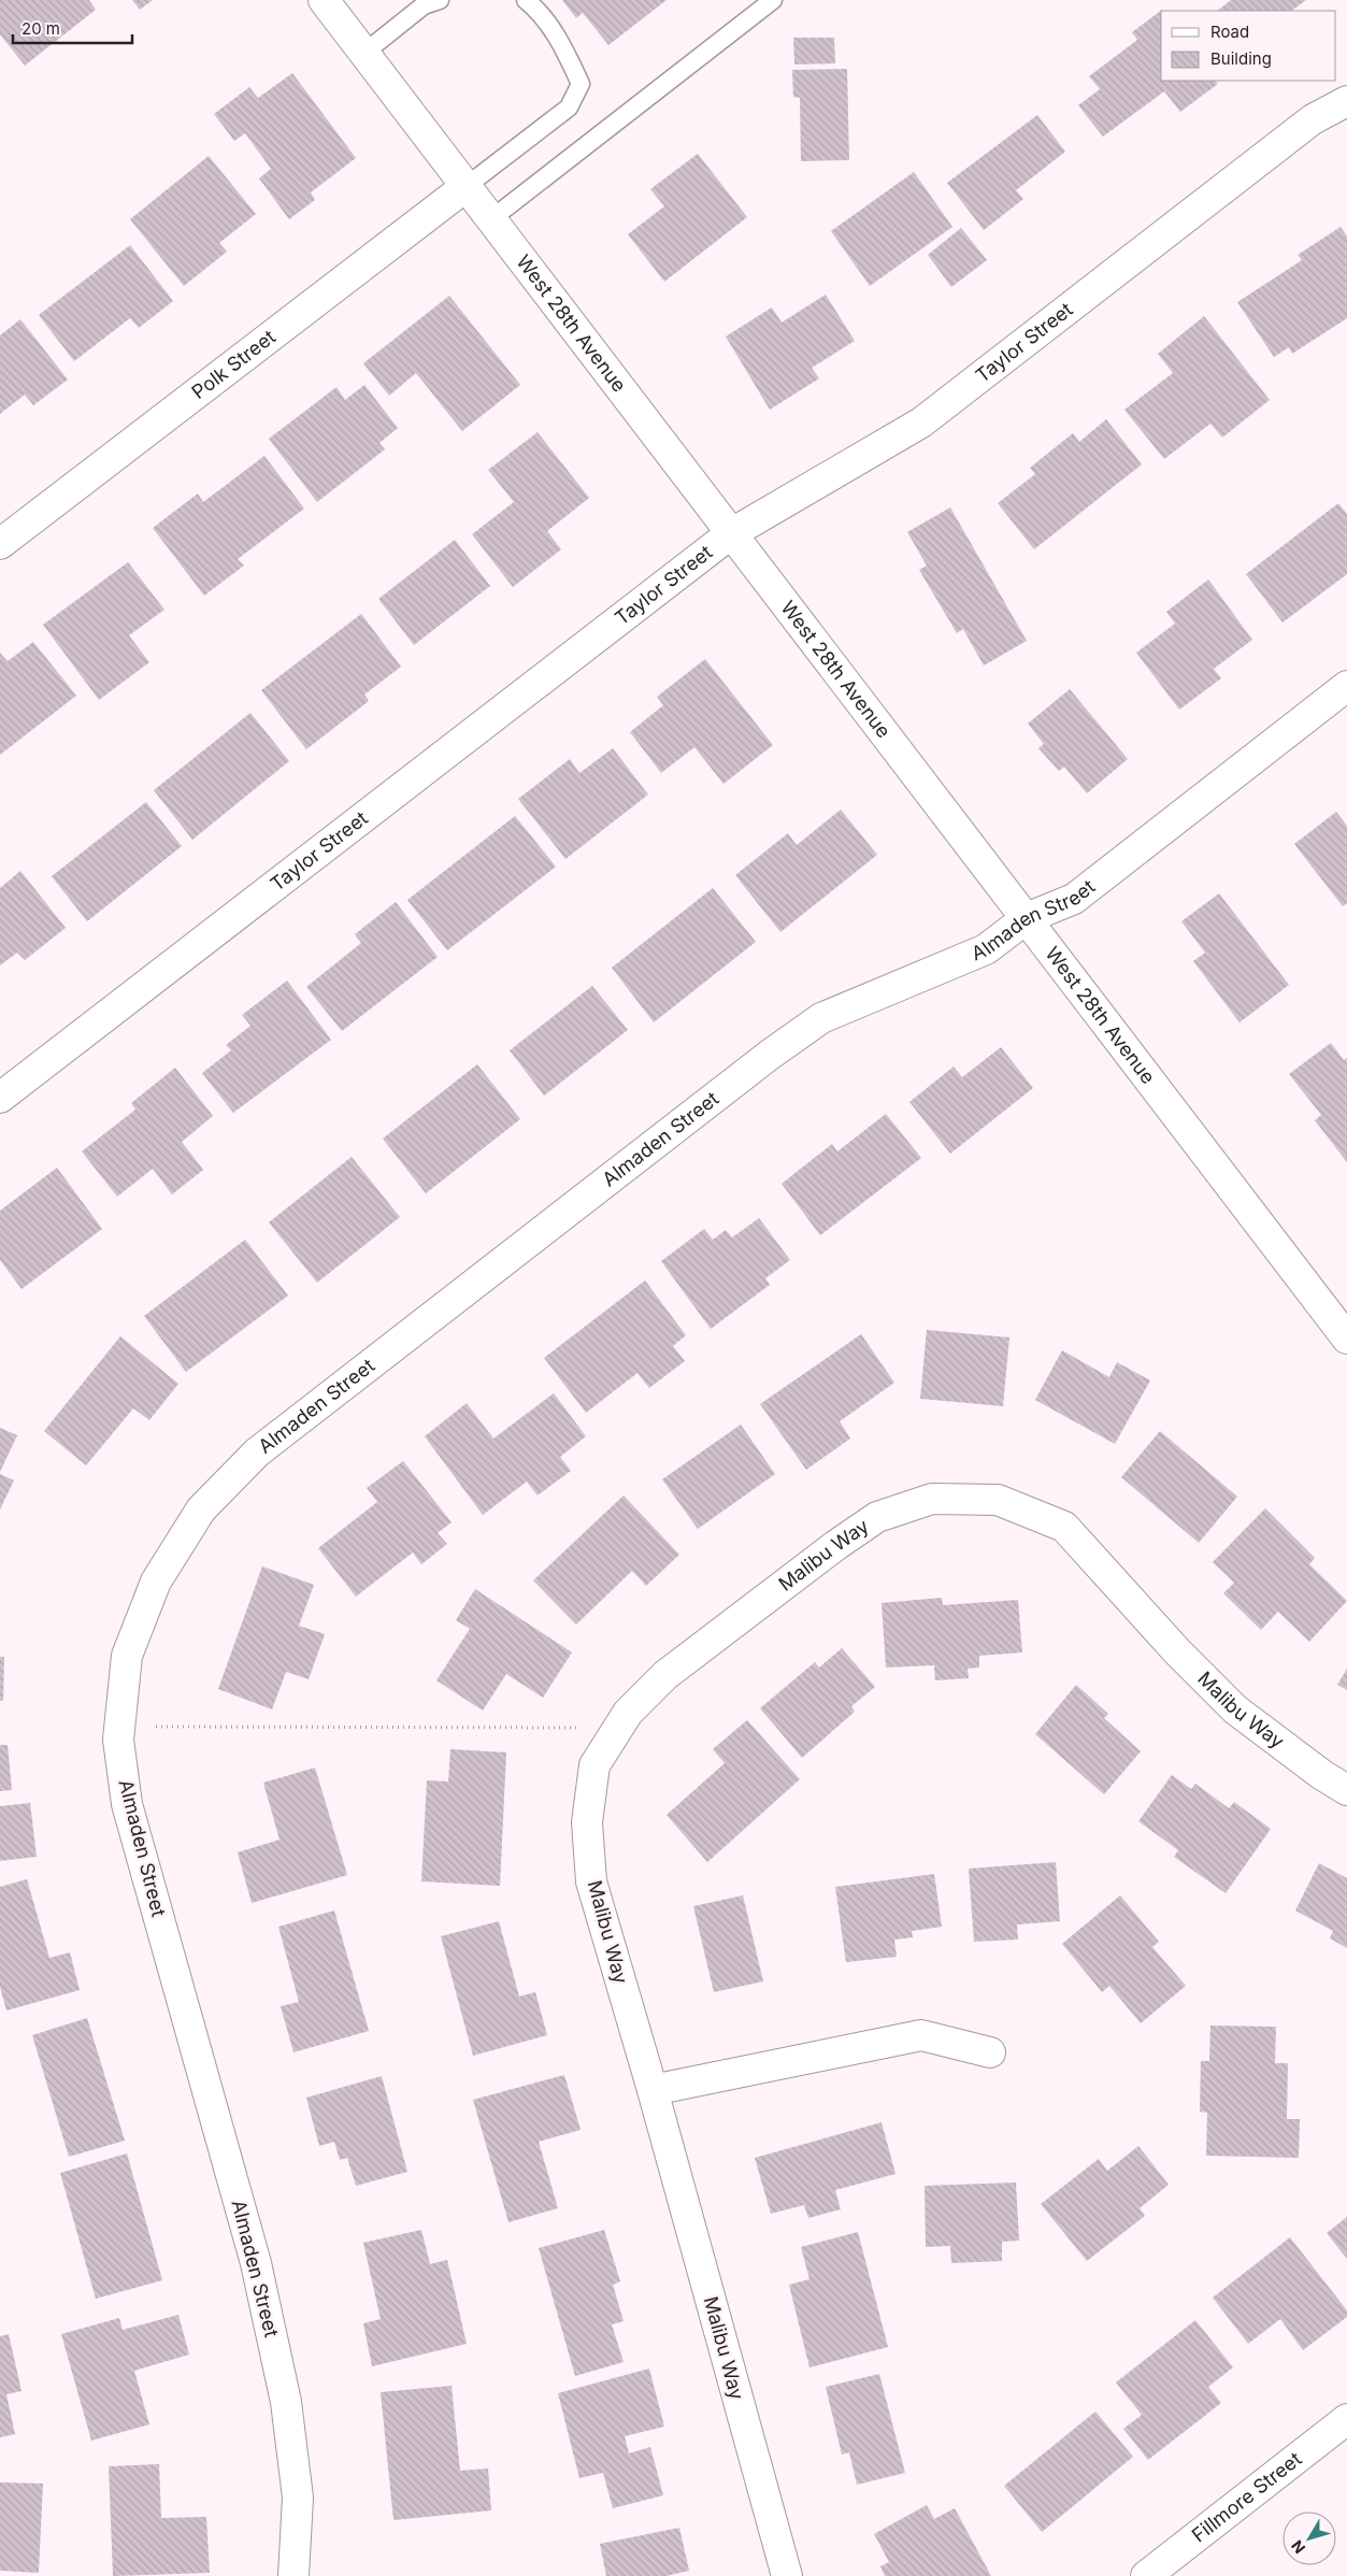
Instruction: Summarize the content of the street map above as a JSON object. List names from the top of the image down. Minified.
{"streets":{"street":["West 28th Avenue","Taylor Street","Polk Street","Almaden Street","Malibu Way","Fillmore Street"]},"crossings":[["West 28th Avenue","Taylor Street"],["West 28th Avenue","Polk Street"],["West 28th Avenue","Almaden Street"]],"legend":["Road","Building"],"scale_bar":"20 m","north":"bottom left"}
